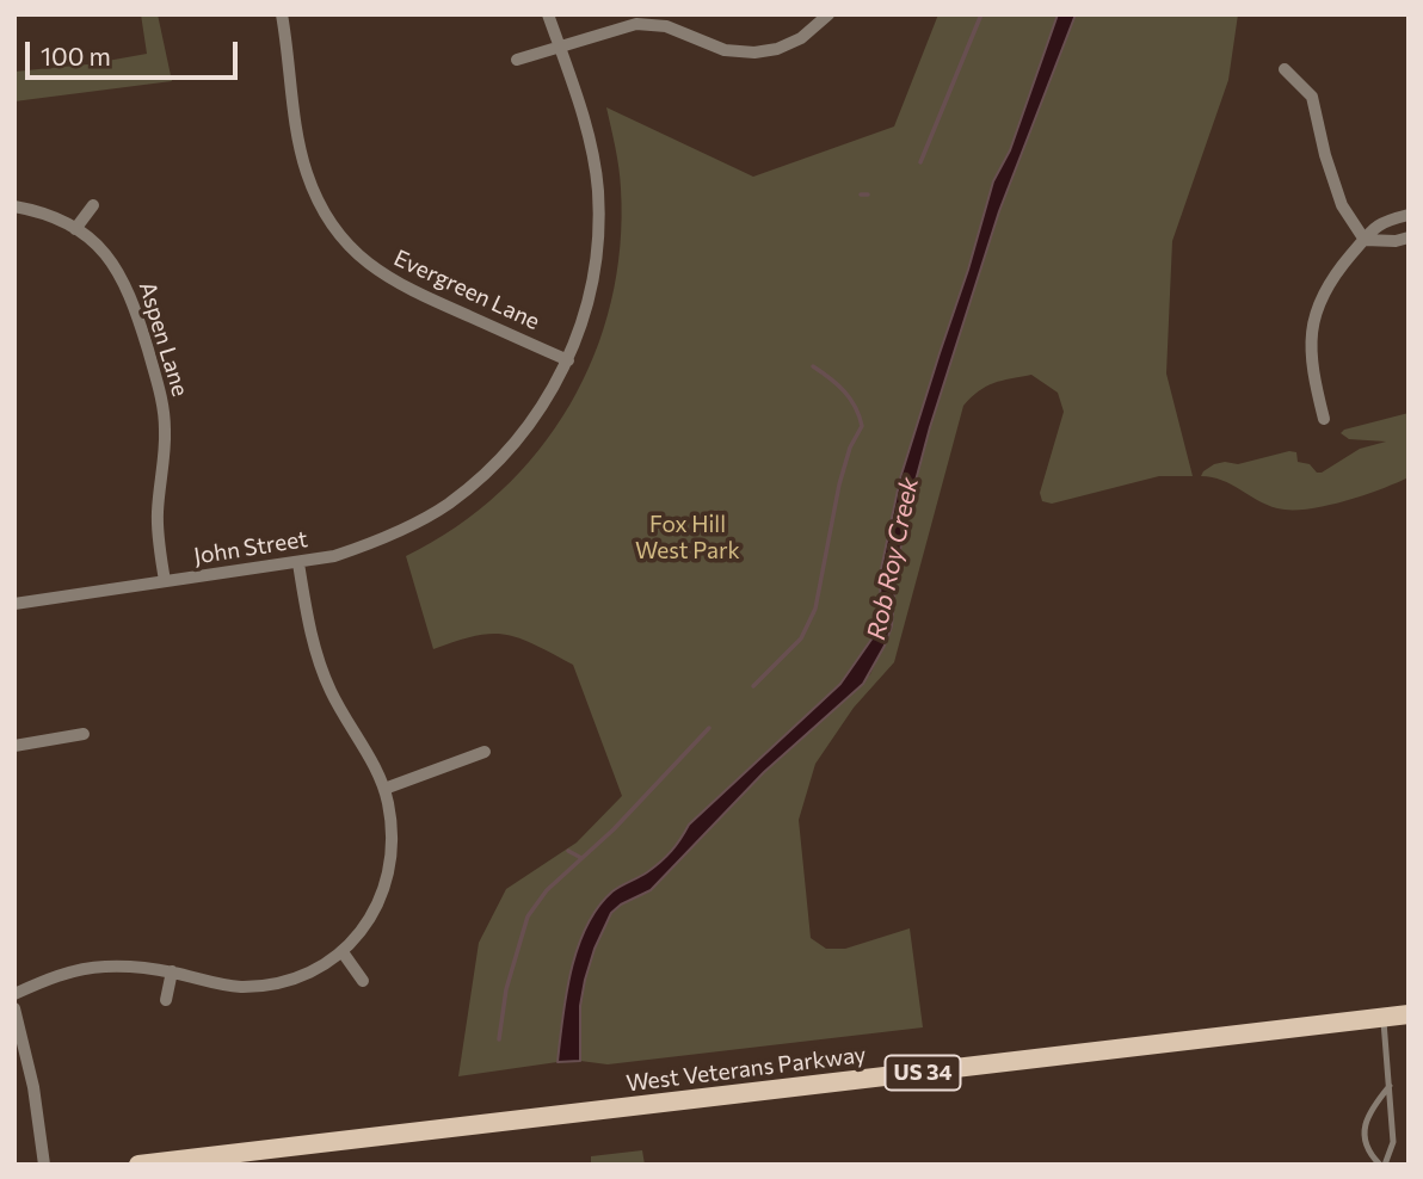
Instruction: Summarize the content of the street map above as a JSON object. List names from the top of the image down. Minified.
{"streets":{"main road":["West Veterans Parkway","US 34"],"street":["Evergreen Lane","Aspen Lane","John Street"]},"crossings":[["Evergreen Lane","John Street"],["Aspen Lane","John Street"]],"water":["Rob Roy Creek"],"parks":["Fox Hill West Park"],"scale_bar":"100 m"}
